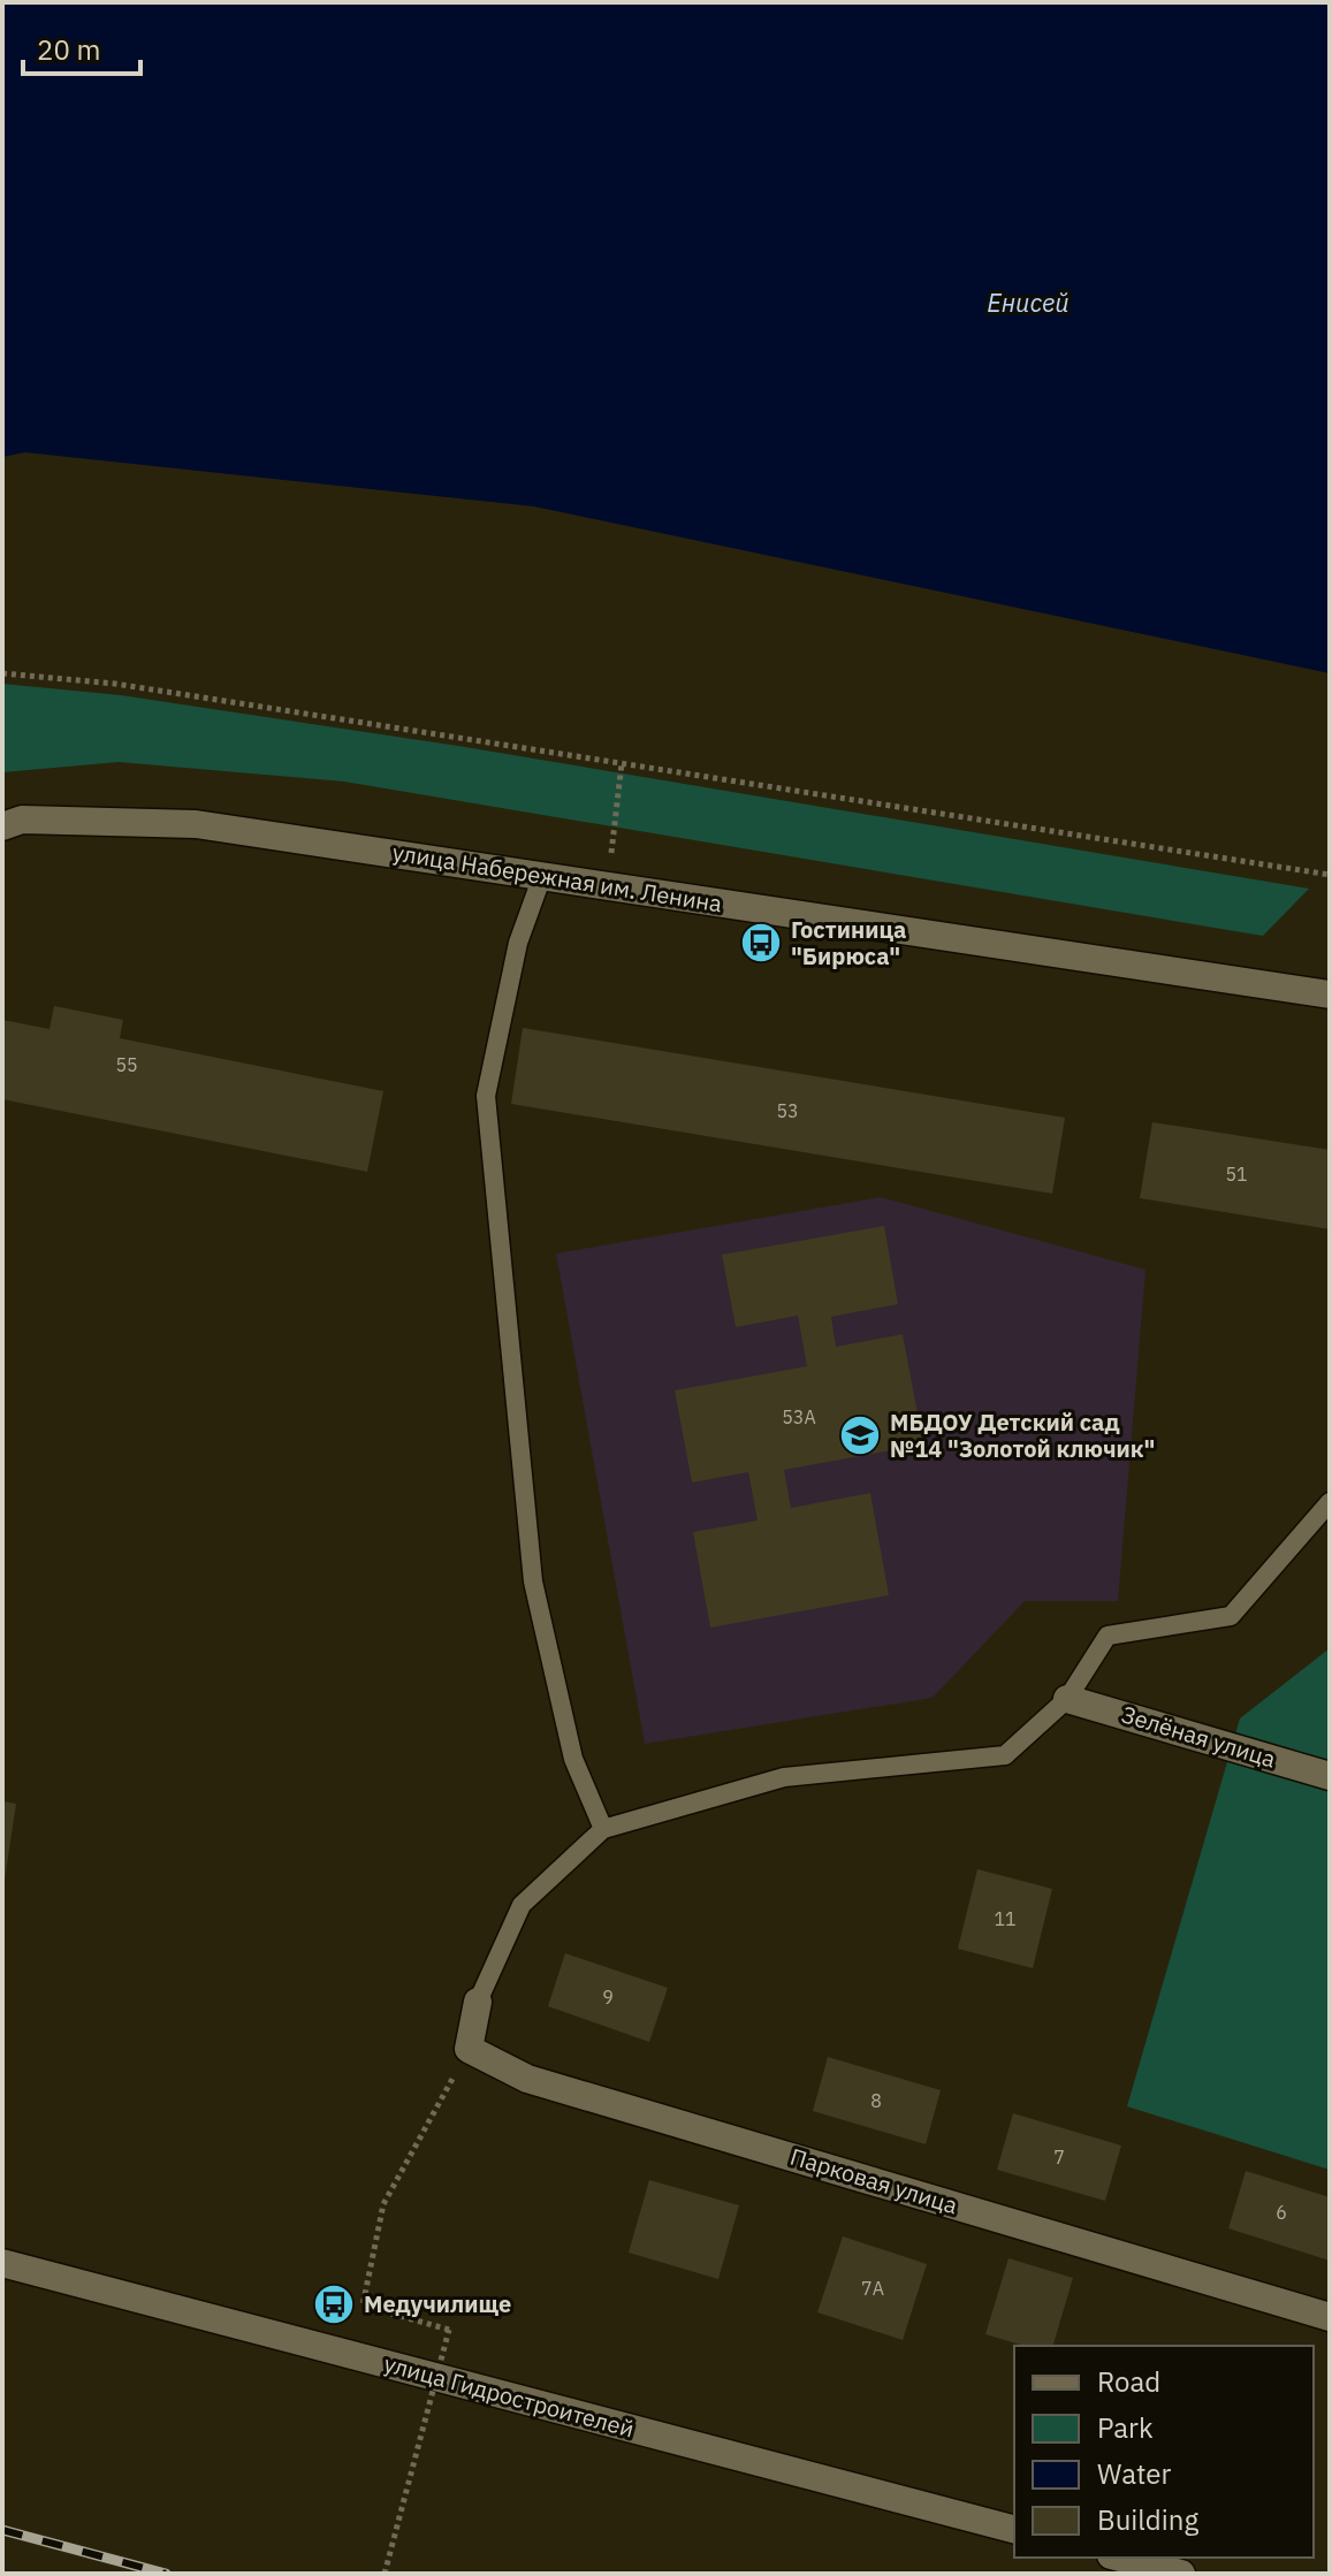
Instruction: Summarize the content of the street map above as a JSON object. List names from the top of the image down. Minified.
{"streets":{"street":["улица Набережная им. Ленина","Зелёная улица","Парковая улица","улица Гидростроителей"]},"water":["Енисей"],"places":{"bus stop":["Гостиница \"Бирюса\"","Медучилище"],"school or university":["МБДОУ Детский сад №14 \"Золотой ключик\""]},"house_numbers":["55","53","51","53А","11","9","8","7","6","7А"],"legend":["Road","Park","Water","Building"],"scale_bar":"20 m"}
